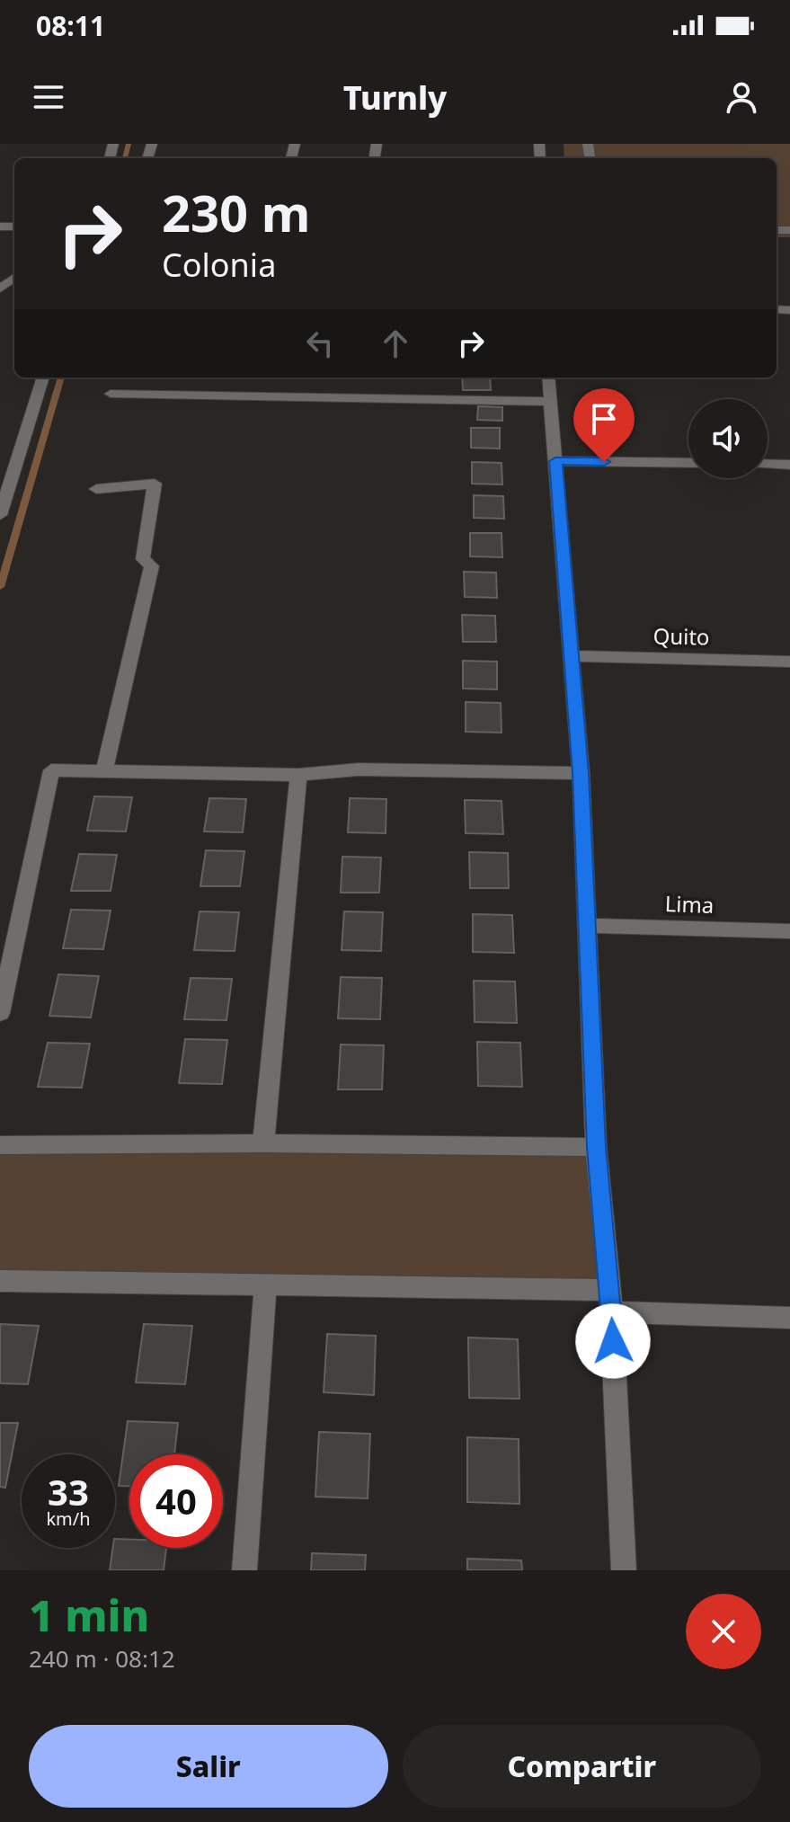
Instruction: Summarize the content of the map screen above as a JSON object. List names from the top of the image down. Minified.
{"streets":{"street":["Quito","Lima"]},"page":{"status":"08:11","header":"Turnly","turn":["230 m","Colonia"],"speed":"33 km/h","limit":"40","heading":["1 min","240 m · 08:12"],"buttons":["Salir","Compartir"]}}
